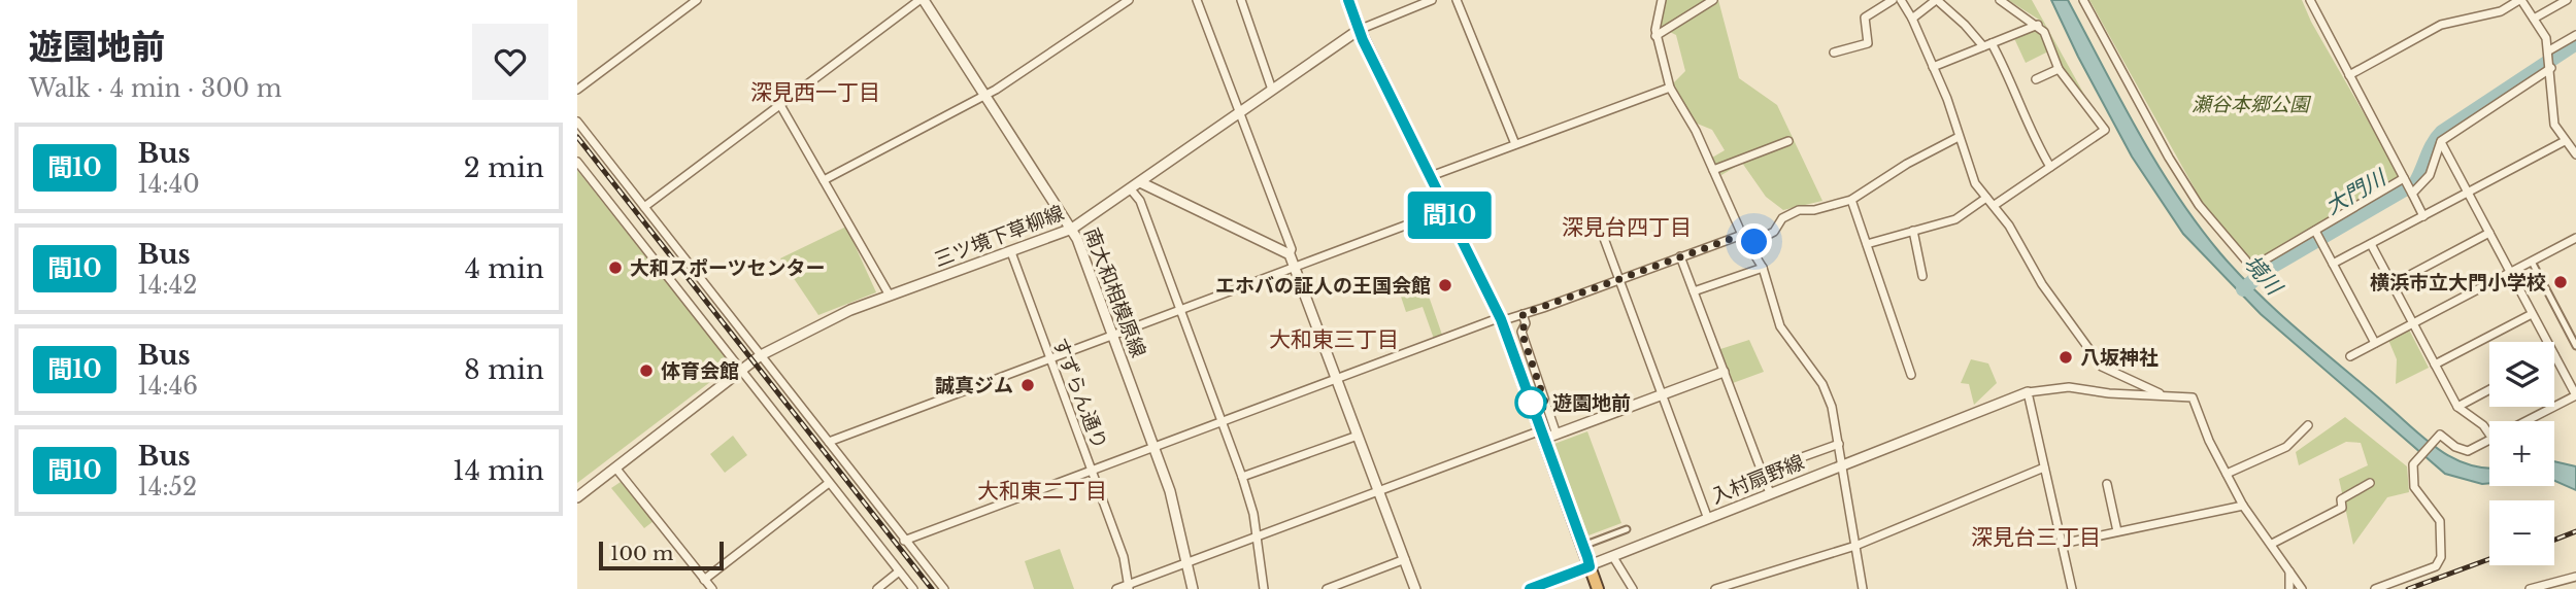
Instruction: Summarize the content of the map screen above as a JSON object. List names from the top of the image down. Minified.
{"streets":{"street":["三ツ境下草柳線","南大和相模原線","すずらん通り","入村扇野線"]},"crossings":[["三ツ境下草柳線","南大和相模原線"],["三ツ境下草柳線","すずらん通り"]],"districts":["深見西一丁目","深見台四丁目","大和東三丁目","大和東二丁目","深見台三丁目"],"water":["大門川","境川"],"parks":["瀬谷本郷公園"],"places":["大和スポーツセンター","横浜市立大門小学校","エホバの証人の王国会館","八坂神社","体育会館","誠真ジム","遊園地前"],"lines":["bus line 間10"],"scale_bar":"100 m","page":{"heading":["遊園地前","Walk · 4 min · 300 m"],"on_map":"間10","list":[{"mark":"間10","name":"Bus","note":"14:40","value":"2 min"},{"mark":"間10","name":"Bus","note":"14:42","value":"4 min"},{"mark":"間10","name":"Bus","note":"14:46","value":"8 min"},{"mark":"間10","name":"Bus","note":"14:52","value":"14 min"}],"map_buttons":["+","−"],"scale":"100 m"}}
